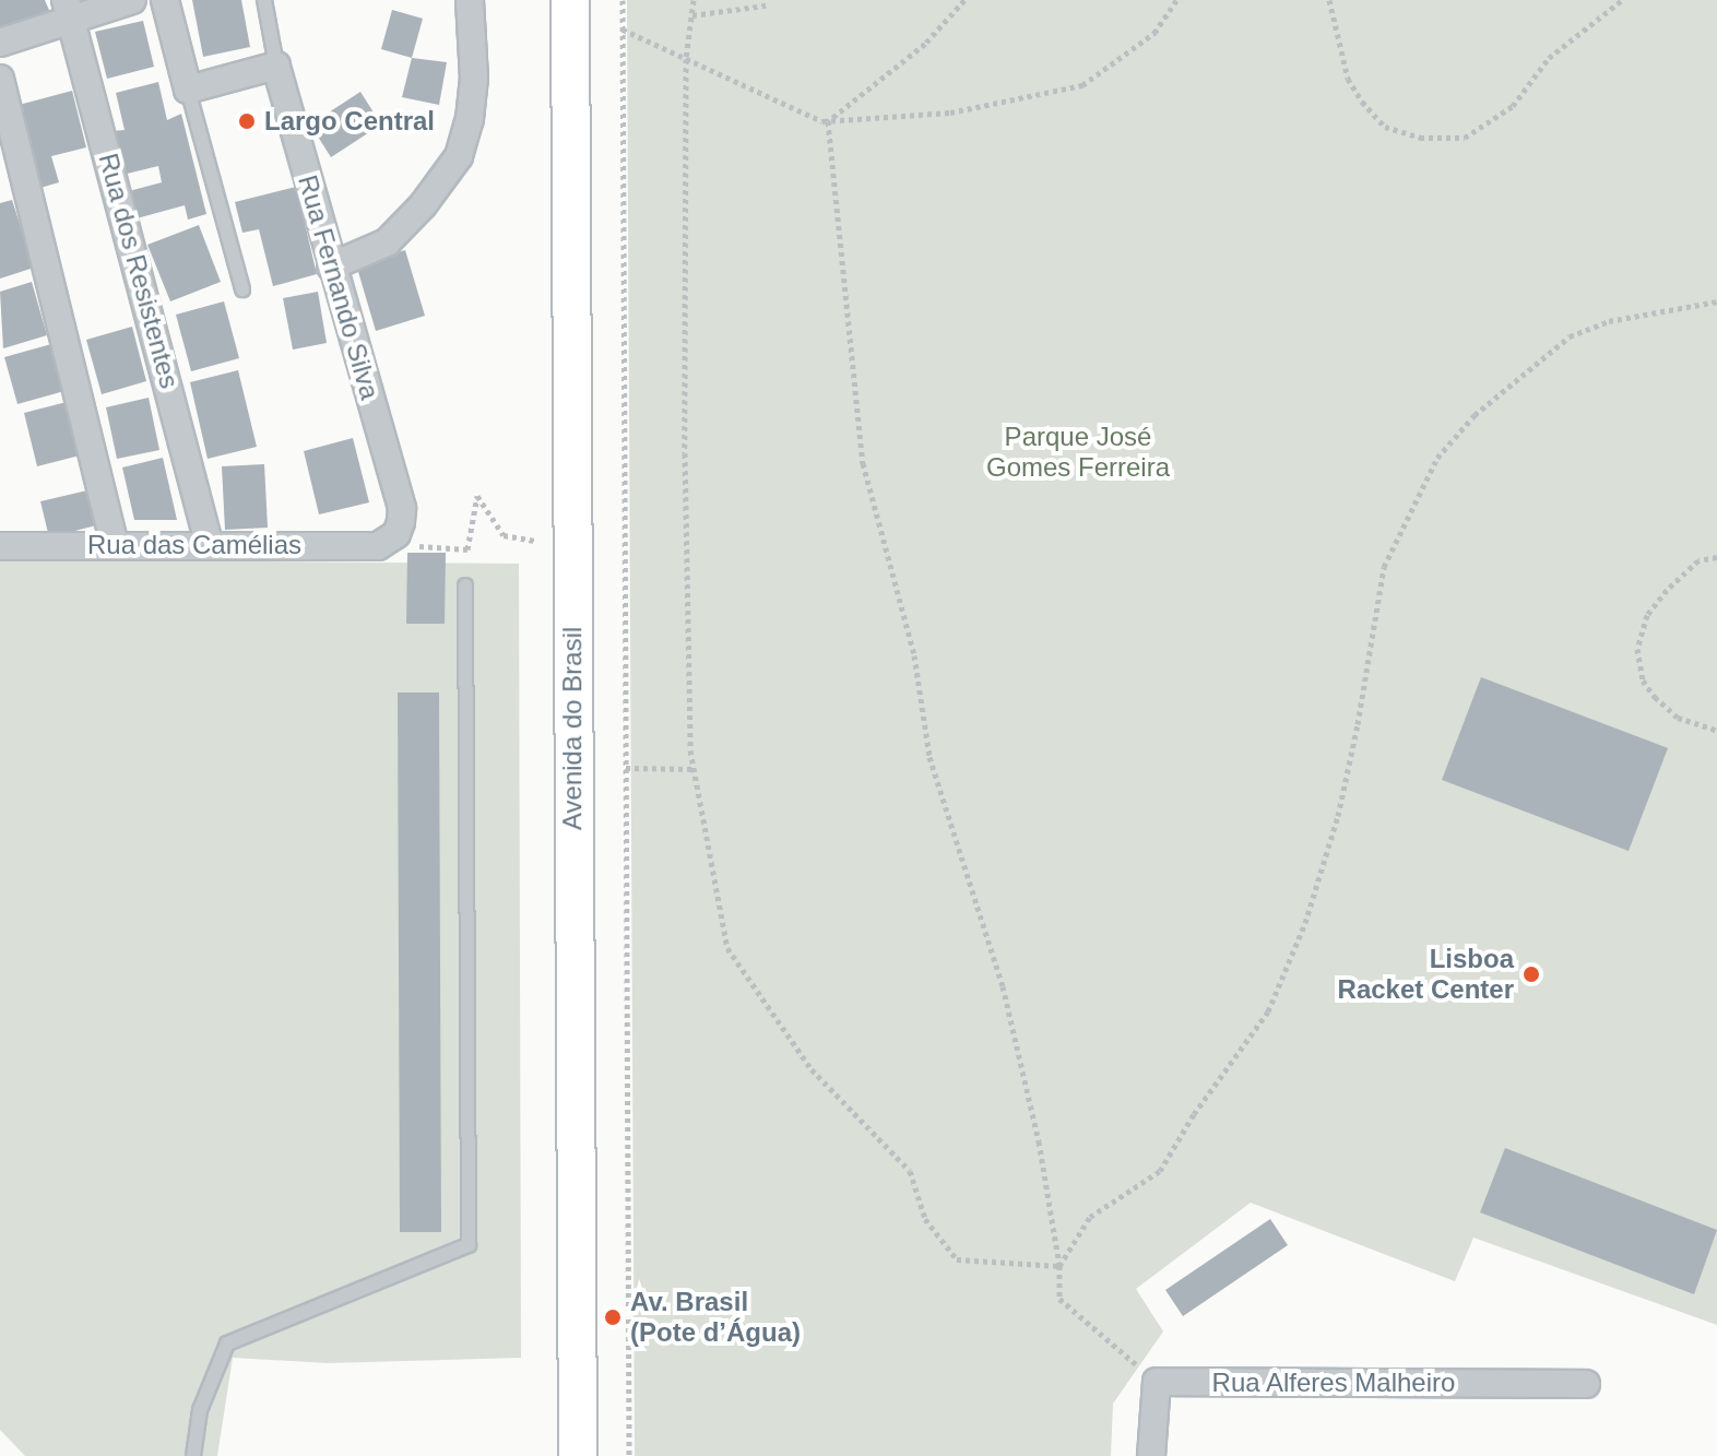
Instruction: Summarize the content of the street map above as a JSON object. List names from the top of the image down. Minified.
{"streets":{"main road":["Avenida do Brasil"],"street":["Rua dos Resistentes","Rua Fernando Silva","Rua das Camélias","Rua Alferes Malheiro"]},"crossings":[["Rua dos Resistentes","Rua das Camélias"],["Rua Fernando Silva","Rua das Camélias"]],"parks":["Parque José Gomes Ferreira"],"places":["Largo Central","Lisboa Racket Center","Av. Brasil (Pote d’Água)"]}
